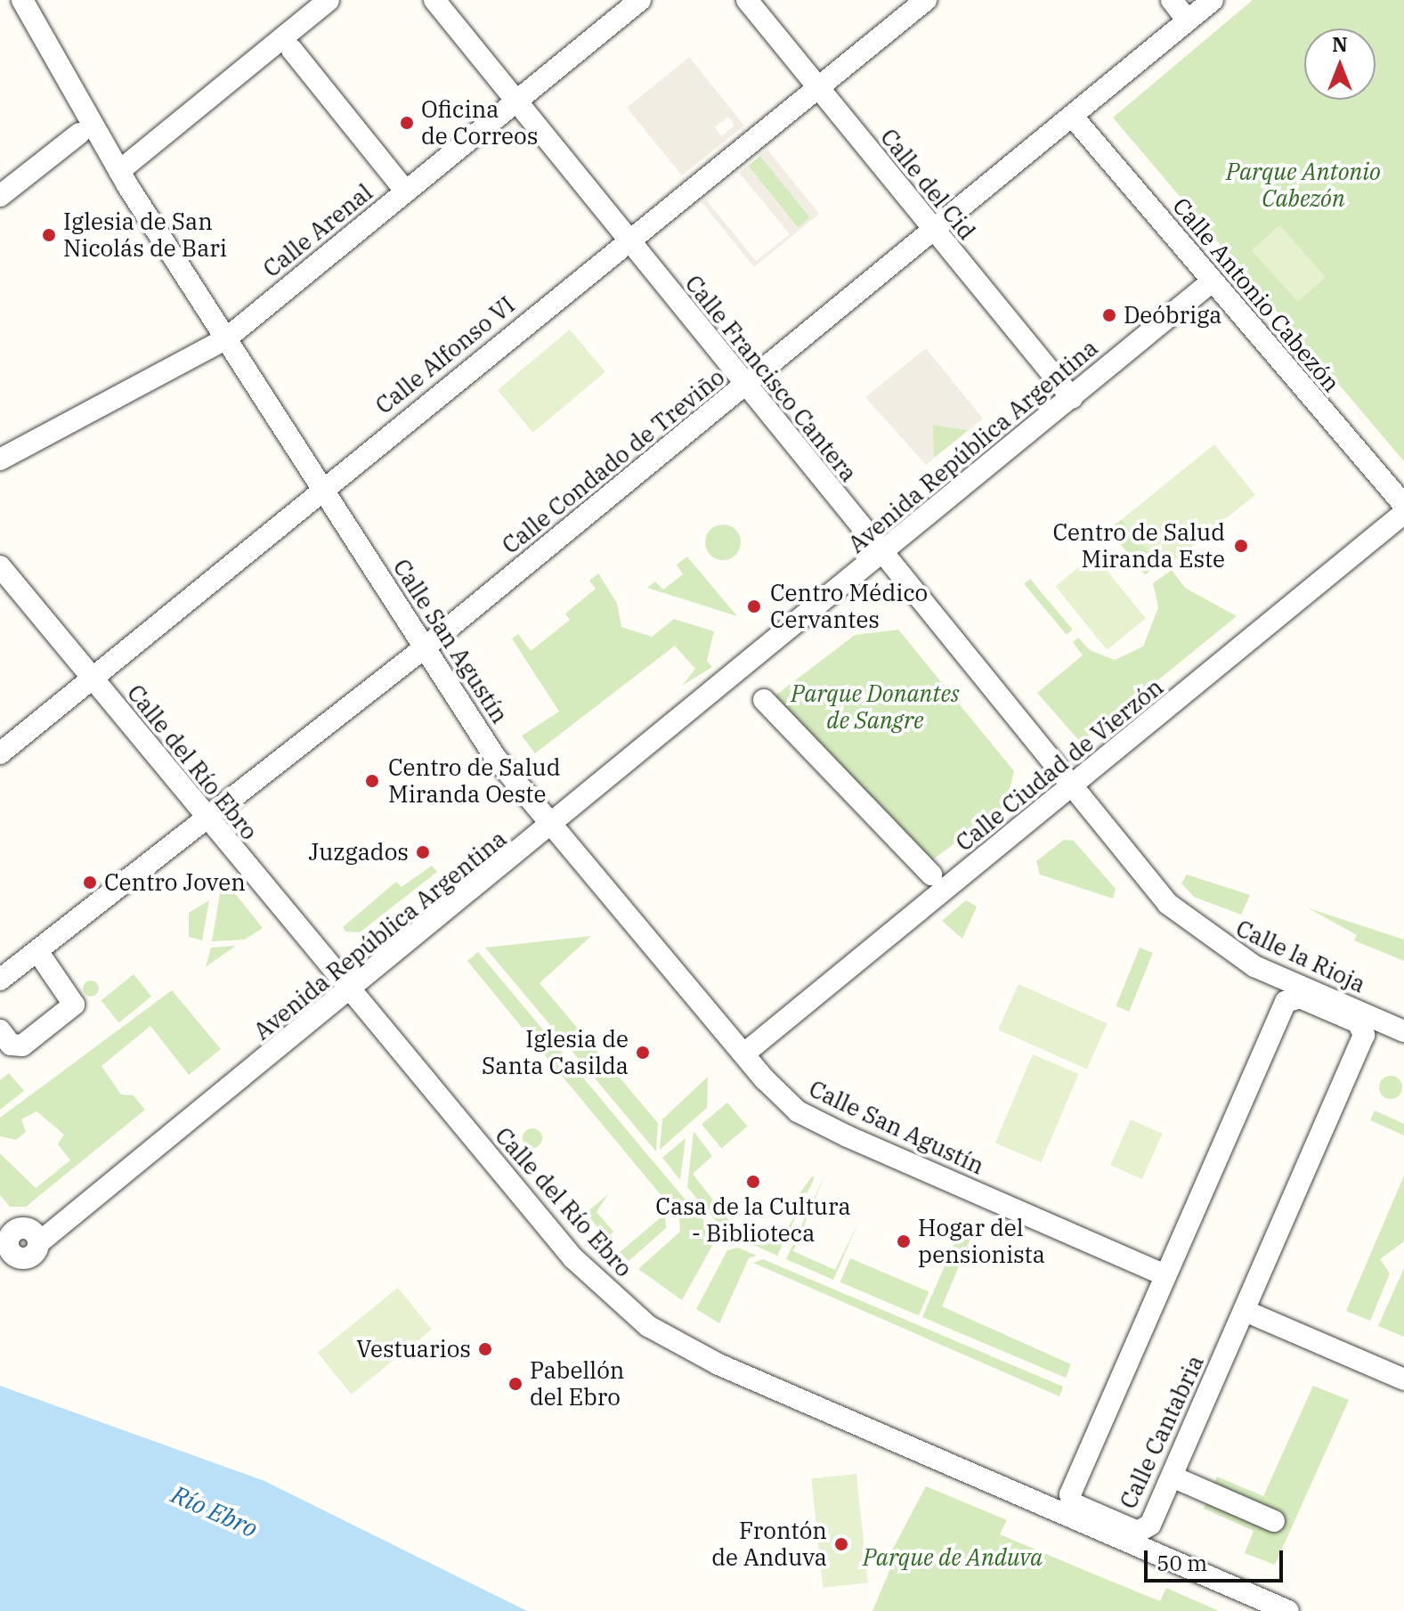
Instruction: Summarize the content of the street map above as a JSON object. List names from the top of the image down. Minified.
{"streets":{"street":["Calle del Cid","Calle Arenal","Calle Antonio Cabezón","Calle Alfonso VI","Calle Francisco Cantera","Avenida República Argentina","Calle Condado de Treviño","Calle San Agustín","Calle del Río Ebro","Calle Ciudad de Vierzón","Calle la Rioja","Calle Cantabria"]},"crossings":[["Calle del Cid","Calle Alfonso VI"],["Calle del Cid","Avenida República Argentina"],["Calle del Cid","Calle Condado de Treviño"],["Calle Arenal","Calle Francisco Cantera"],["Calle Arenal","Calle San Agustín"],["Calle Antonio Cabezón","Avenida República Argentina"],["Calle Antonio Cabezón","Calle Condado de Treviño"],["Calle Alfonso VI","Calle Francisco Cantera"],["Calle Alfonso VI","Calle San Agustín"],["Calle Alfonso VI","Calle del Río Ebro"],["Calle Francisco Cantera","Avenida República Argentina"],["Calle Francisco Cantera","Calle Condado de Treviño"],["Calle Francisco Cantera","Calle Ciudad de Vierzón"],["Calle Francisco Cantera","Calle la Rioja"],["Avenida República Argentina","Calle San Agustín"],["Avenida República Argentina","Calle del Río Ebro"],["Calle Condado de Treviño","Calle San Agustín"],["Calle Condado de Treviño","Calle del Río Ebro"],["Calle San Agustín","Calle Ciudad de Vierzón"],["Calle del Río Ebro","Calle Cantabria"],["Calle Ciudad de Vierzón","Calle la Rioja"],["Calle la Rioja","Calle Cantabria"]],"water":["Río Ebro"],"parks":["Parque Antonio Cabezón","Parque Donantes de Sangre","Parque de Anduva"],"places":["Oficina de Correos","Iglesia de San Nicolás de Bari","Deóbriga","Centro de Salud Miranda Este","Centro Médico Cervantes","Centro de Salud Miranda Oeste","Juzgados","Centro Joven","Iglesia de Santa Casilda","Casa de la Cultura - Biblioteca","Hogar del pensionista","Vestuarios","Pabellón del Ebro","Frontón de Anduva"],"scale_bar":"50 m","north":"top"}
